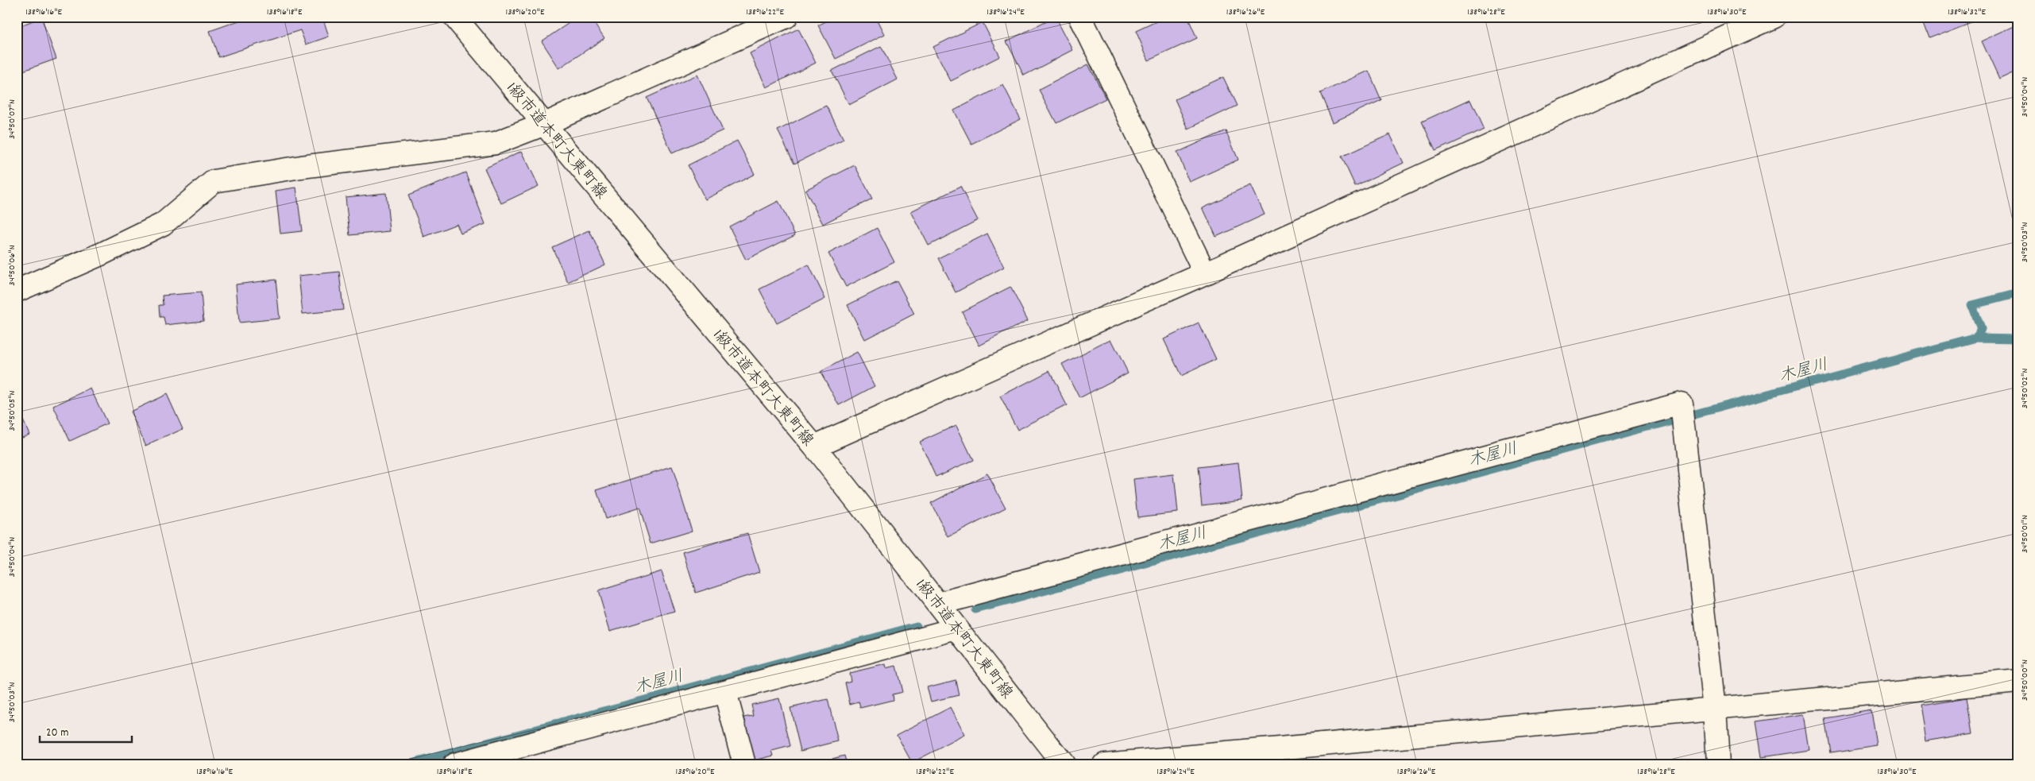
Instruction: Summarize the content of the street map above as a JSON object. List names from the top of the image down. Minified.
{"streets":{"street":["1級市道本町大東町線"]},"water":["木屋川"],"scale_bar":"20 m","coordinates":["138°16'16\"E","138°16'18\"E","138°16'20\"E","138°16'22\"E","138°16'24\"E","138°16'26\"E","138°16'28\"E","138°16'30\"E","138°16'32\"E","34°50'04\"N","34°50'07\"N","34°50'03\"N","34°50'06\"N","34°50'02\"N","34°50'05\"N","34°50'01\"N","34°50'00\"N"]}
